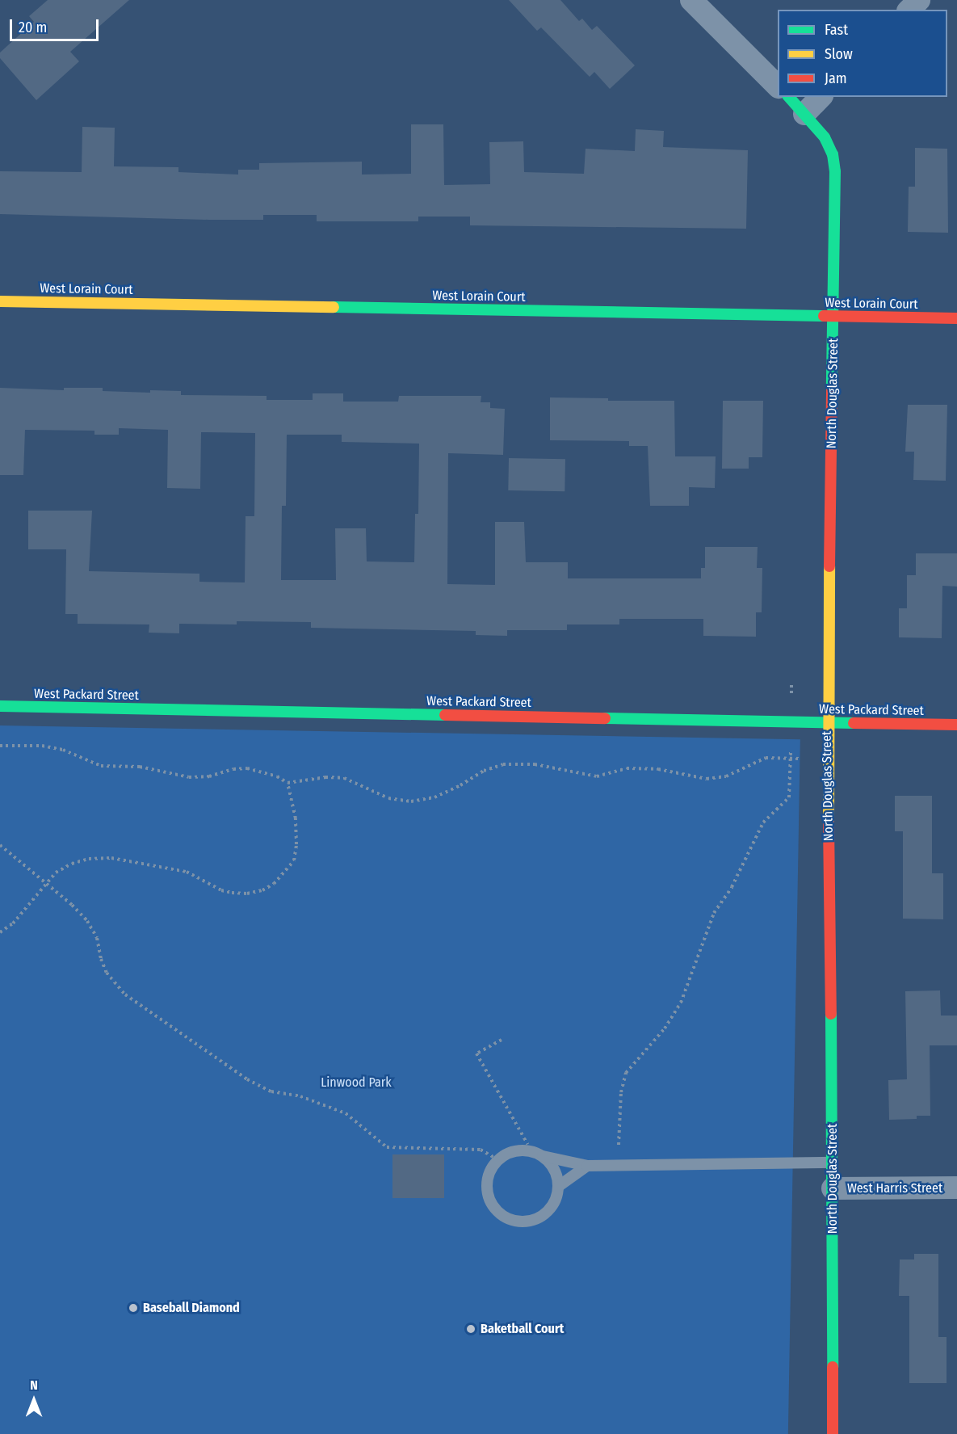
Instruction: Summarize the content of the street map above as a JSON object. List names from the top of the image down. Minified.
{"streets":{"street":["West Lorain Court","North Douglas Street","West Packard Street","West Harris Street"]},"crossings":[["West Lorain Court","North Douglas Street"],["North Douglas Street","West Packard Street"],["North Douglas Street","West Harris Street"]],"parks":["Linwood Park"],"places":["Baseball Diamond","Baketball Court"],"legend":["Fast","Slow","Jam"],"scale_bar":"20 m","north":"top"}
